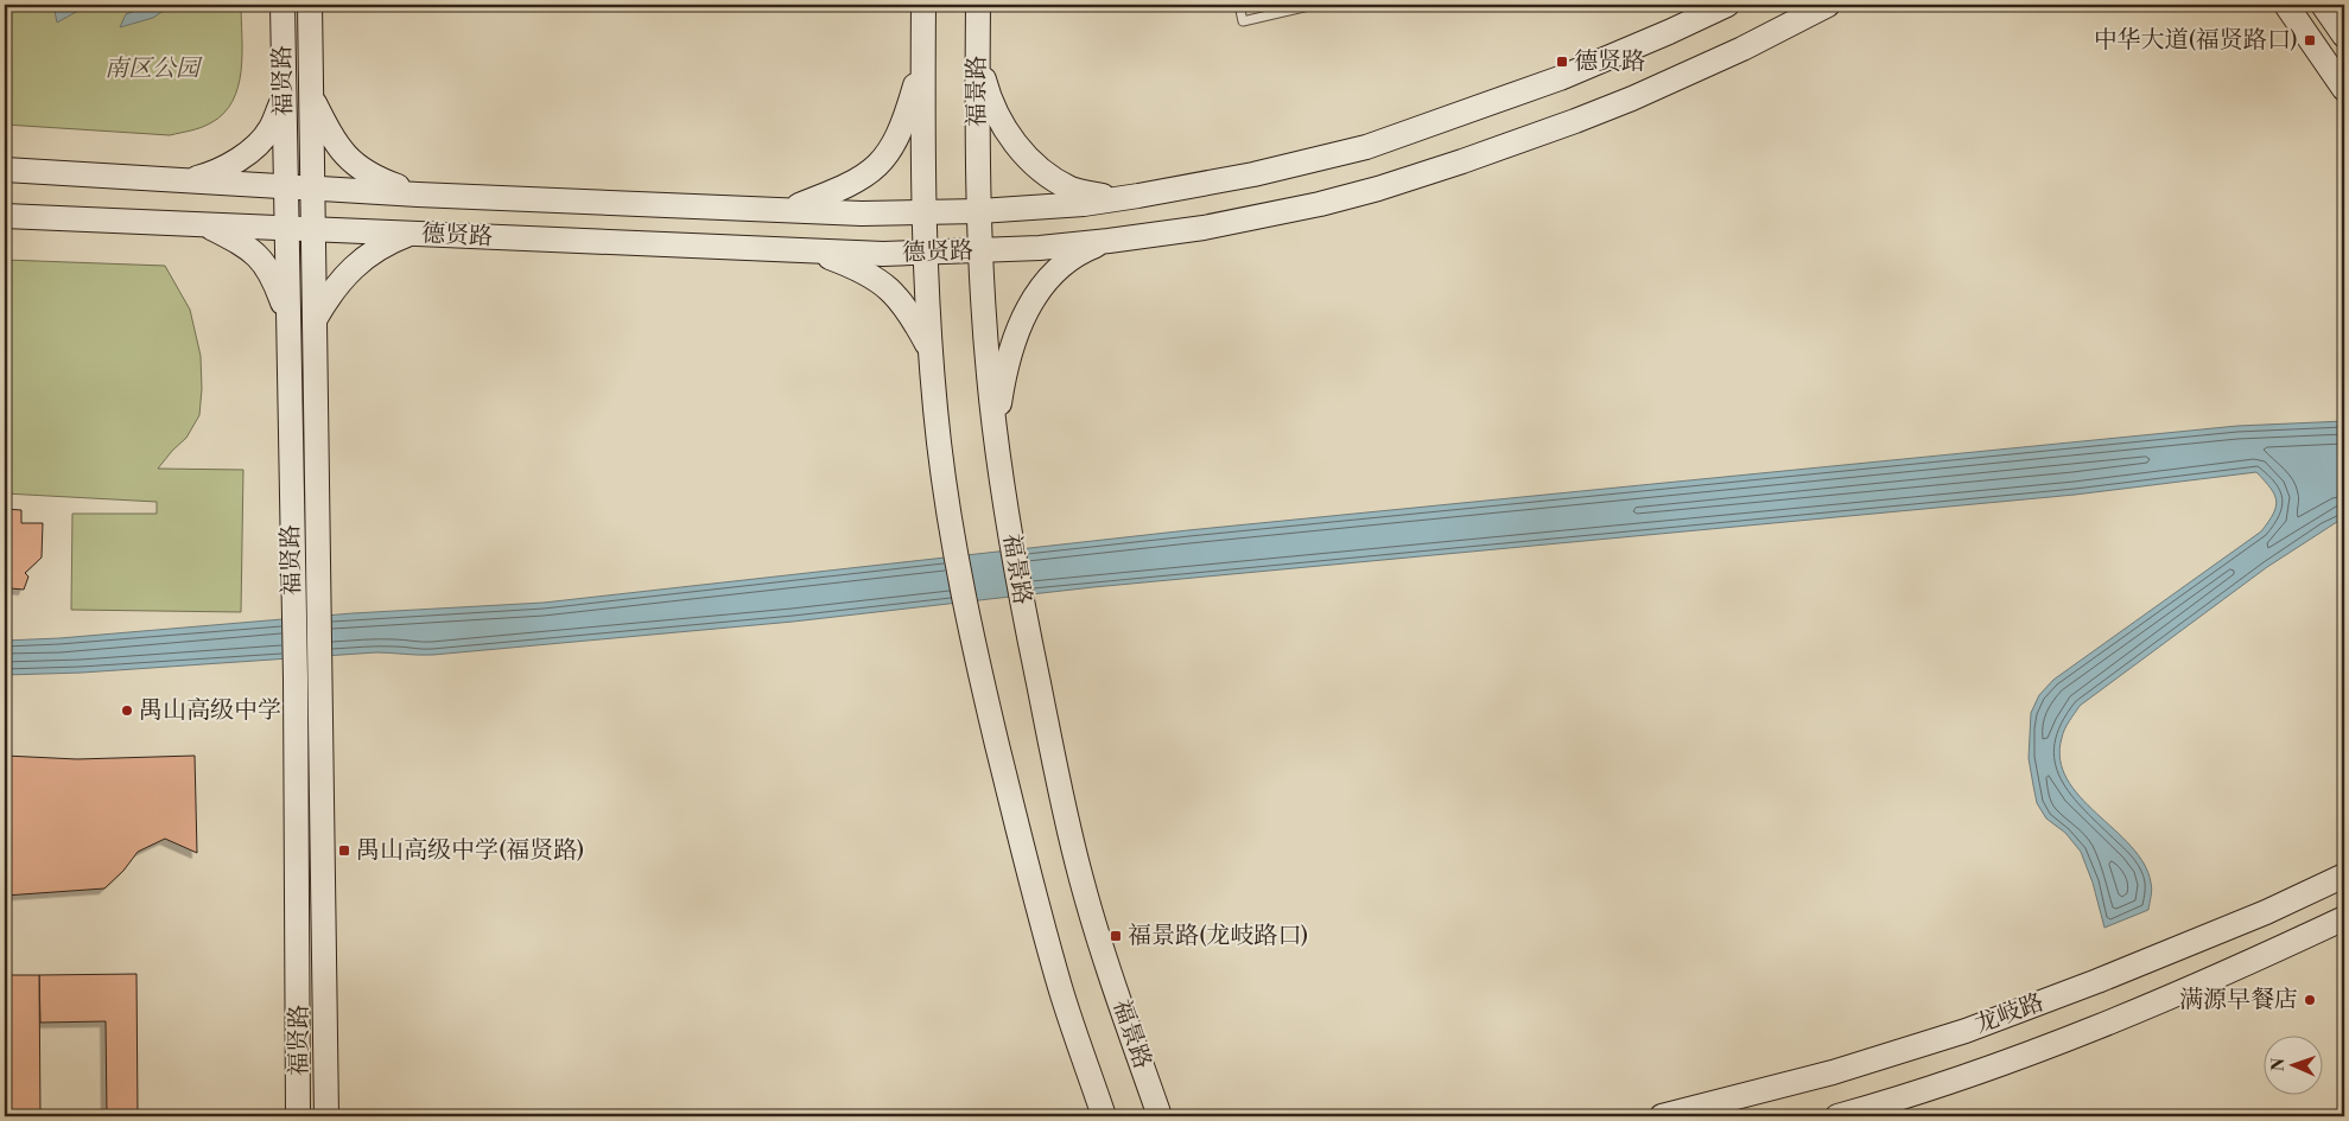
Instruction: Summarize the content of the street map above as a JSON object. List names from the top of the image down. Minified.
{"streets":{"street":["福贤路","福景路","德贤路","龙岐路"]},"crossings":[["福贤路","德贤路"],["福景路","德贤路"]],"parks":["南区公园"],"places":{"transit":["中华大道(福贤路口)","德贤路","禺山高级中学(福贤路)","福景路(龙岐路口)"],"other":["禺山高级中学","满源早餐店"]},"north":"left"}
